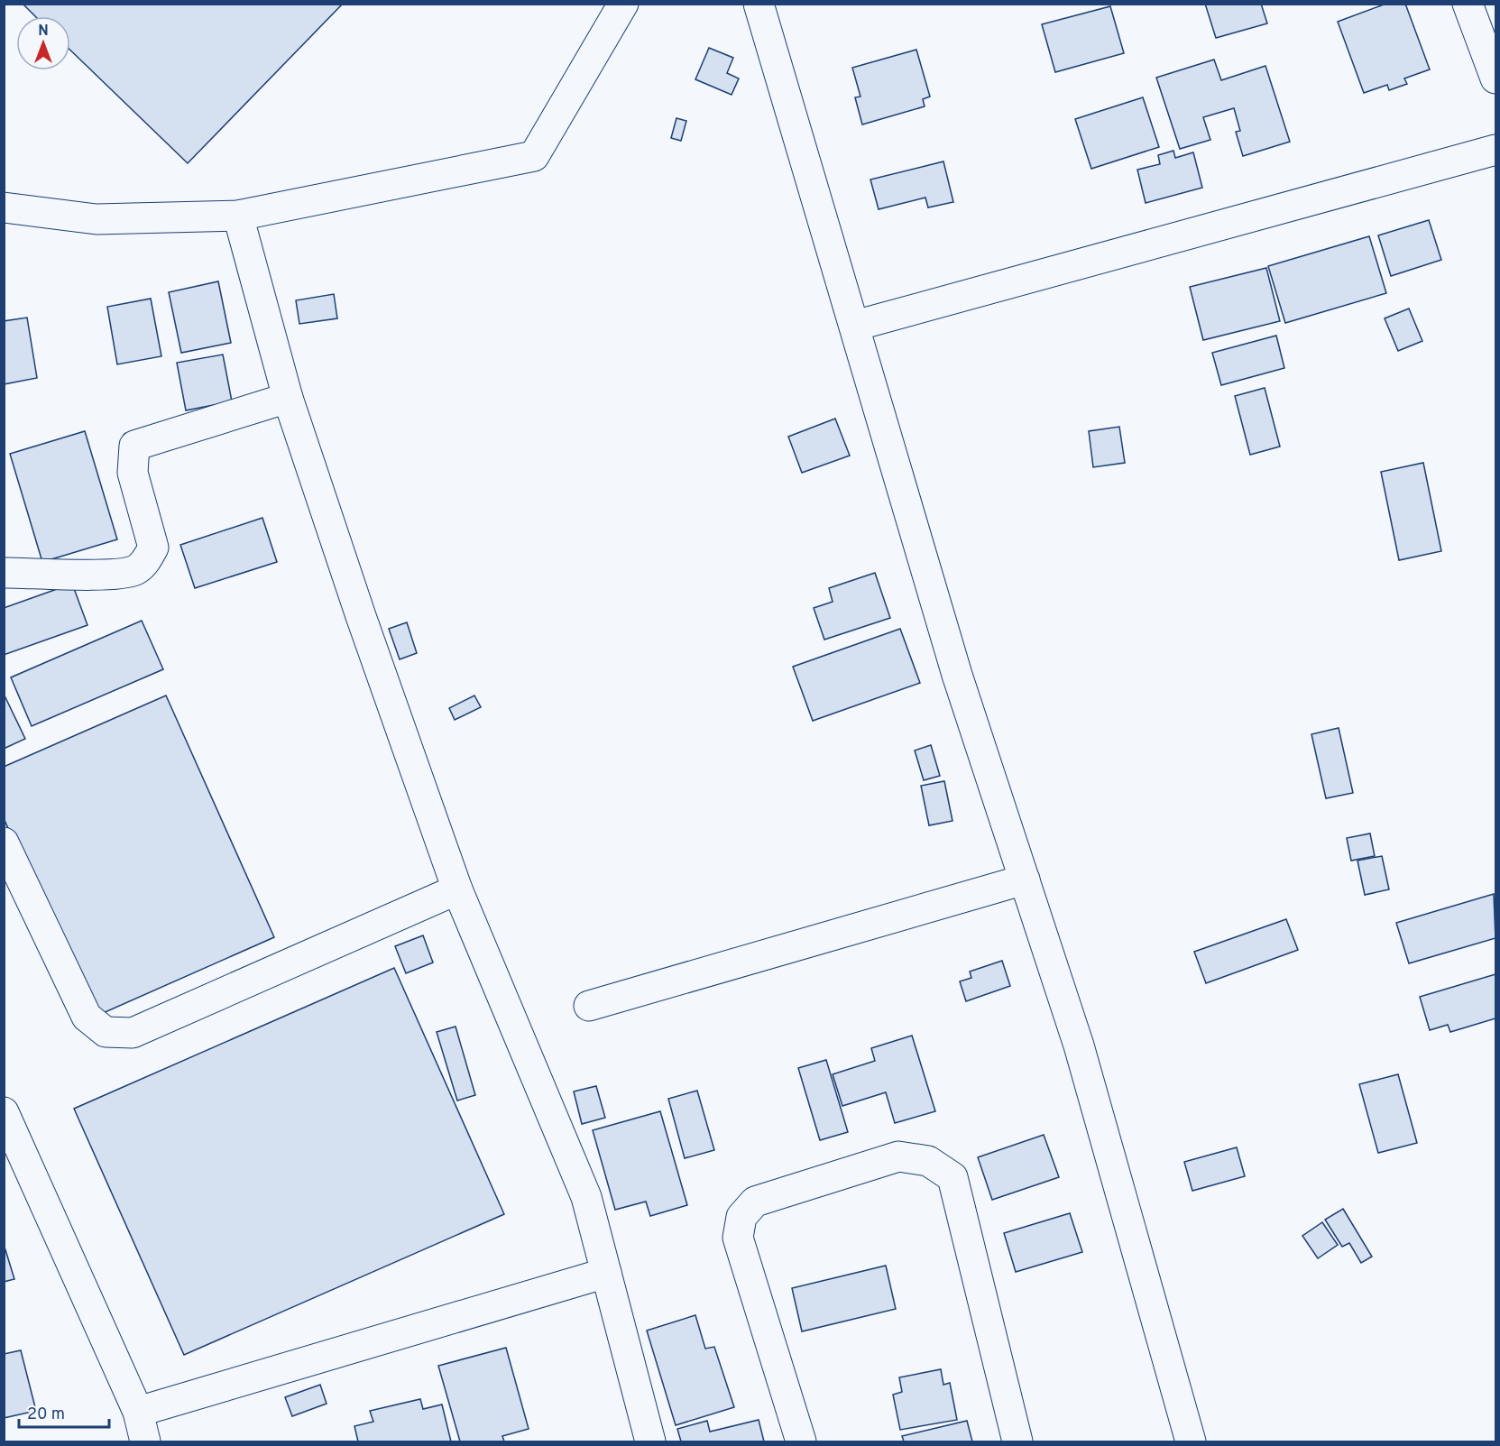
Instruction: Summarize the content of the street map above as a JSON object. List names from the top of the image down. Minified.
{"scale_bar":"20 m","north":"top"}
